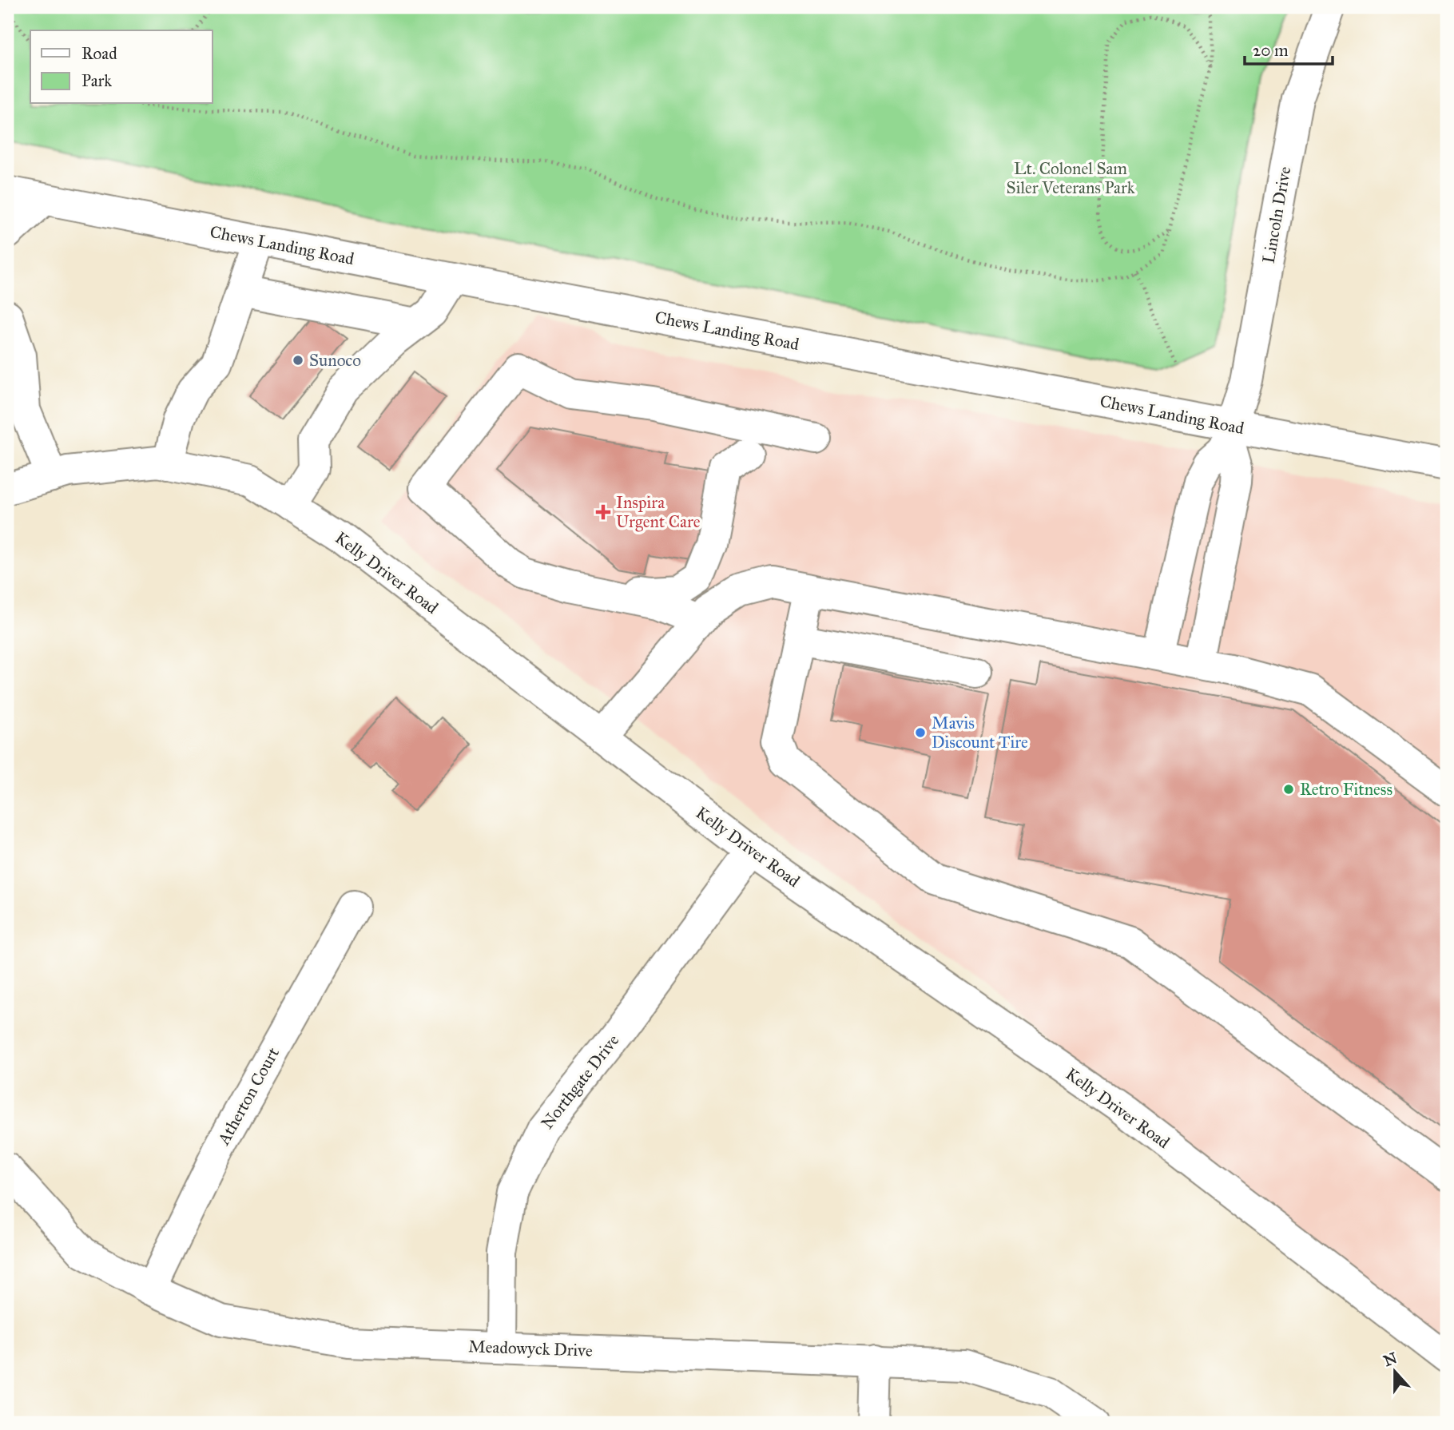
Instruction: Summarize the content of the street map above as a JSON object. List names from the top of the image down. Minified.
{"streets":{"street":["Lincoln Drive","Chews Landing Road","Kelly Driver Road","Northgate Drive","Atherton Court","Meadowyck Drive"]},"crossings":[["Lincoln Drive","Chews Landing Road"],["Kelly Driver Road","Northgate Drive"],["Northgate Drive","Meadowyck Drive"],["Atherton Court","Meadowyck Drive"]],"parks":["Lt. Colonel Sam Siler Veterans Park"],"places":{"other":["Sunoco","Mavis Discount Tire","Retro Fitness"],"health":["Inspira Urgent Care"]},"legend":["Road","Park"],"scale_bar":"20 m","north":"top"}
